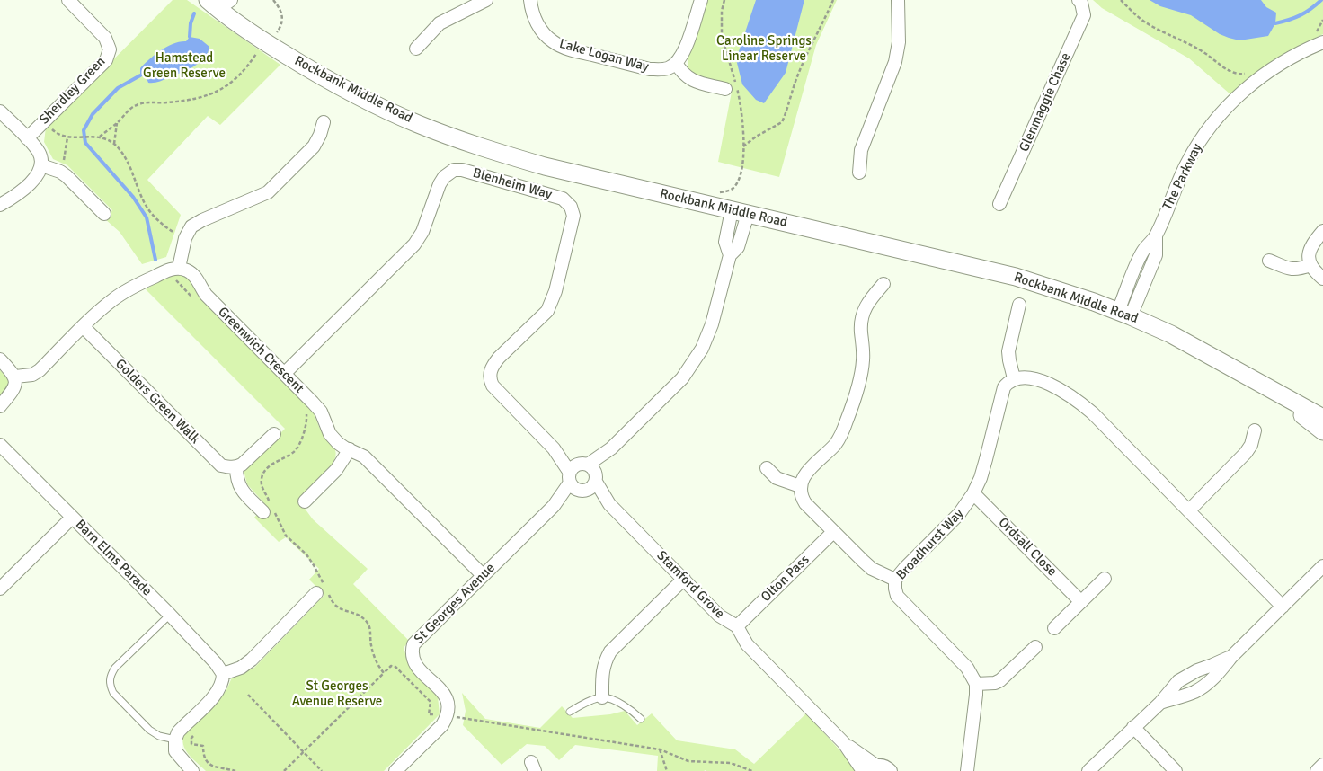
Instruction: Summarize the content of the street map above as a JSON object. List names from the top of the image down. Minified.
{"streets":{"street":["Lake Logan Way","Rockbank Middle Road","Sherdley Green","Glenmaggie Chase","The Parkway","Blenheim Way","Greenwich Crescent","Golders Green Walk","Broadhurst Way","Ordsall Close","Barn Elms Parade","Olton Pass","Stamford Grove","St Georges Avenue"]},"crossings":[["Rockbank Middle Road","The Parkway"],["Rockbank Middle Road","St Georges Avenue"],["Blenheim Way","Greenwich Crescent"],["Blenheim Way","Stamford Grove"],["Blenheim Way","St Georges Avenue"],["Greenwich Crescent","St Georges Avenue"],["Broadhurst Way","Ordsall Close"],["Olton Pass","Stamford Grove"],["Stamford Grove","St Georges Avenue"]],"parks":["Caroline Springs Linear Reserve","Hamstead Green Reserve","St Georges Avenue Reserve"]}
